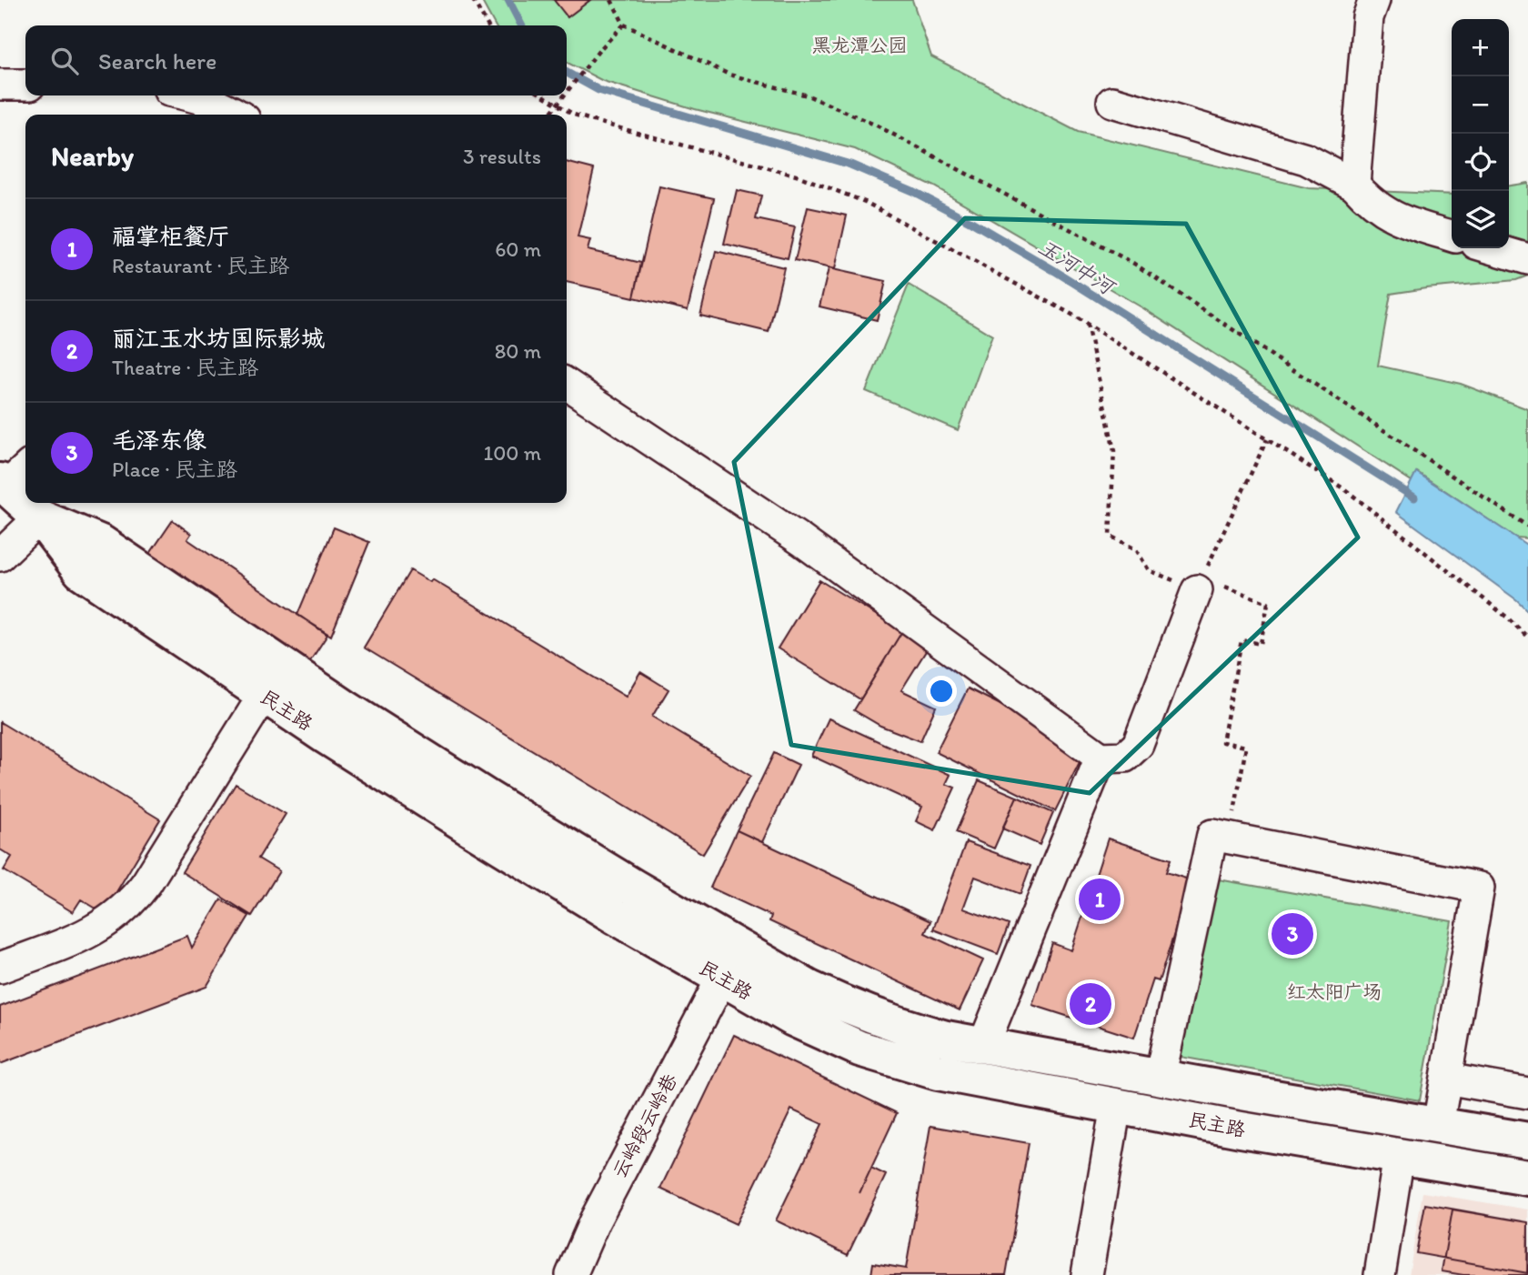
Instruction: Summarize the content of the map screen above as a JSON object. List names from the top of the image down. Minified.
{"streets":{"main road":["民主路"],"street":["云岭段云岭巷"]},"crossings":[["民主路","云岭段云岭巷"]],"water":["玉河中河"],"parks":["黑龙潭公园","红太阳广场"],"page":{"map_buttons":["+","−"],"search":"Search here","heading":["Nearby","3 results"],"list":[{"mark":"1","name":"福掌柜餐厅","note":"Restaurant · 民主路","value":"60 m"},{"mark":"2","name":"丽江玉水坊国际影城","note":"Theatre · 民主路","value":"80 m"},{"mark":"3","name":"毛泽东像","note":"Place · 民主路","value":"100 m"}],"pins":["1","3","2"]}}
